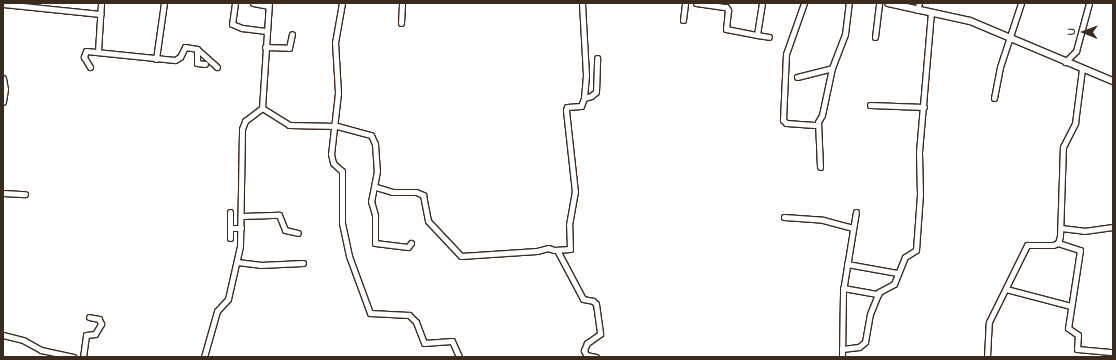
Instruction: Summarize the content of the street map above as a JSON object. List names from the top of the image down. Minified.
{"north":"left"}
